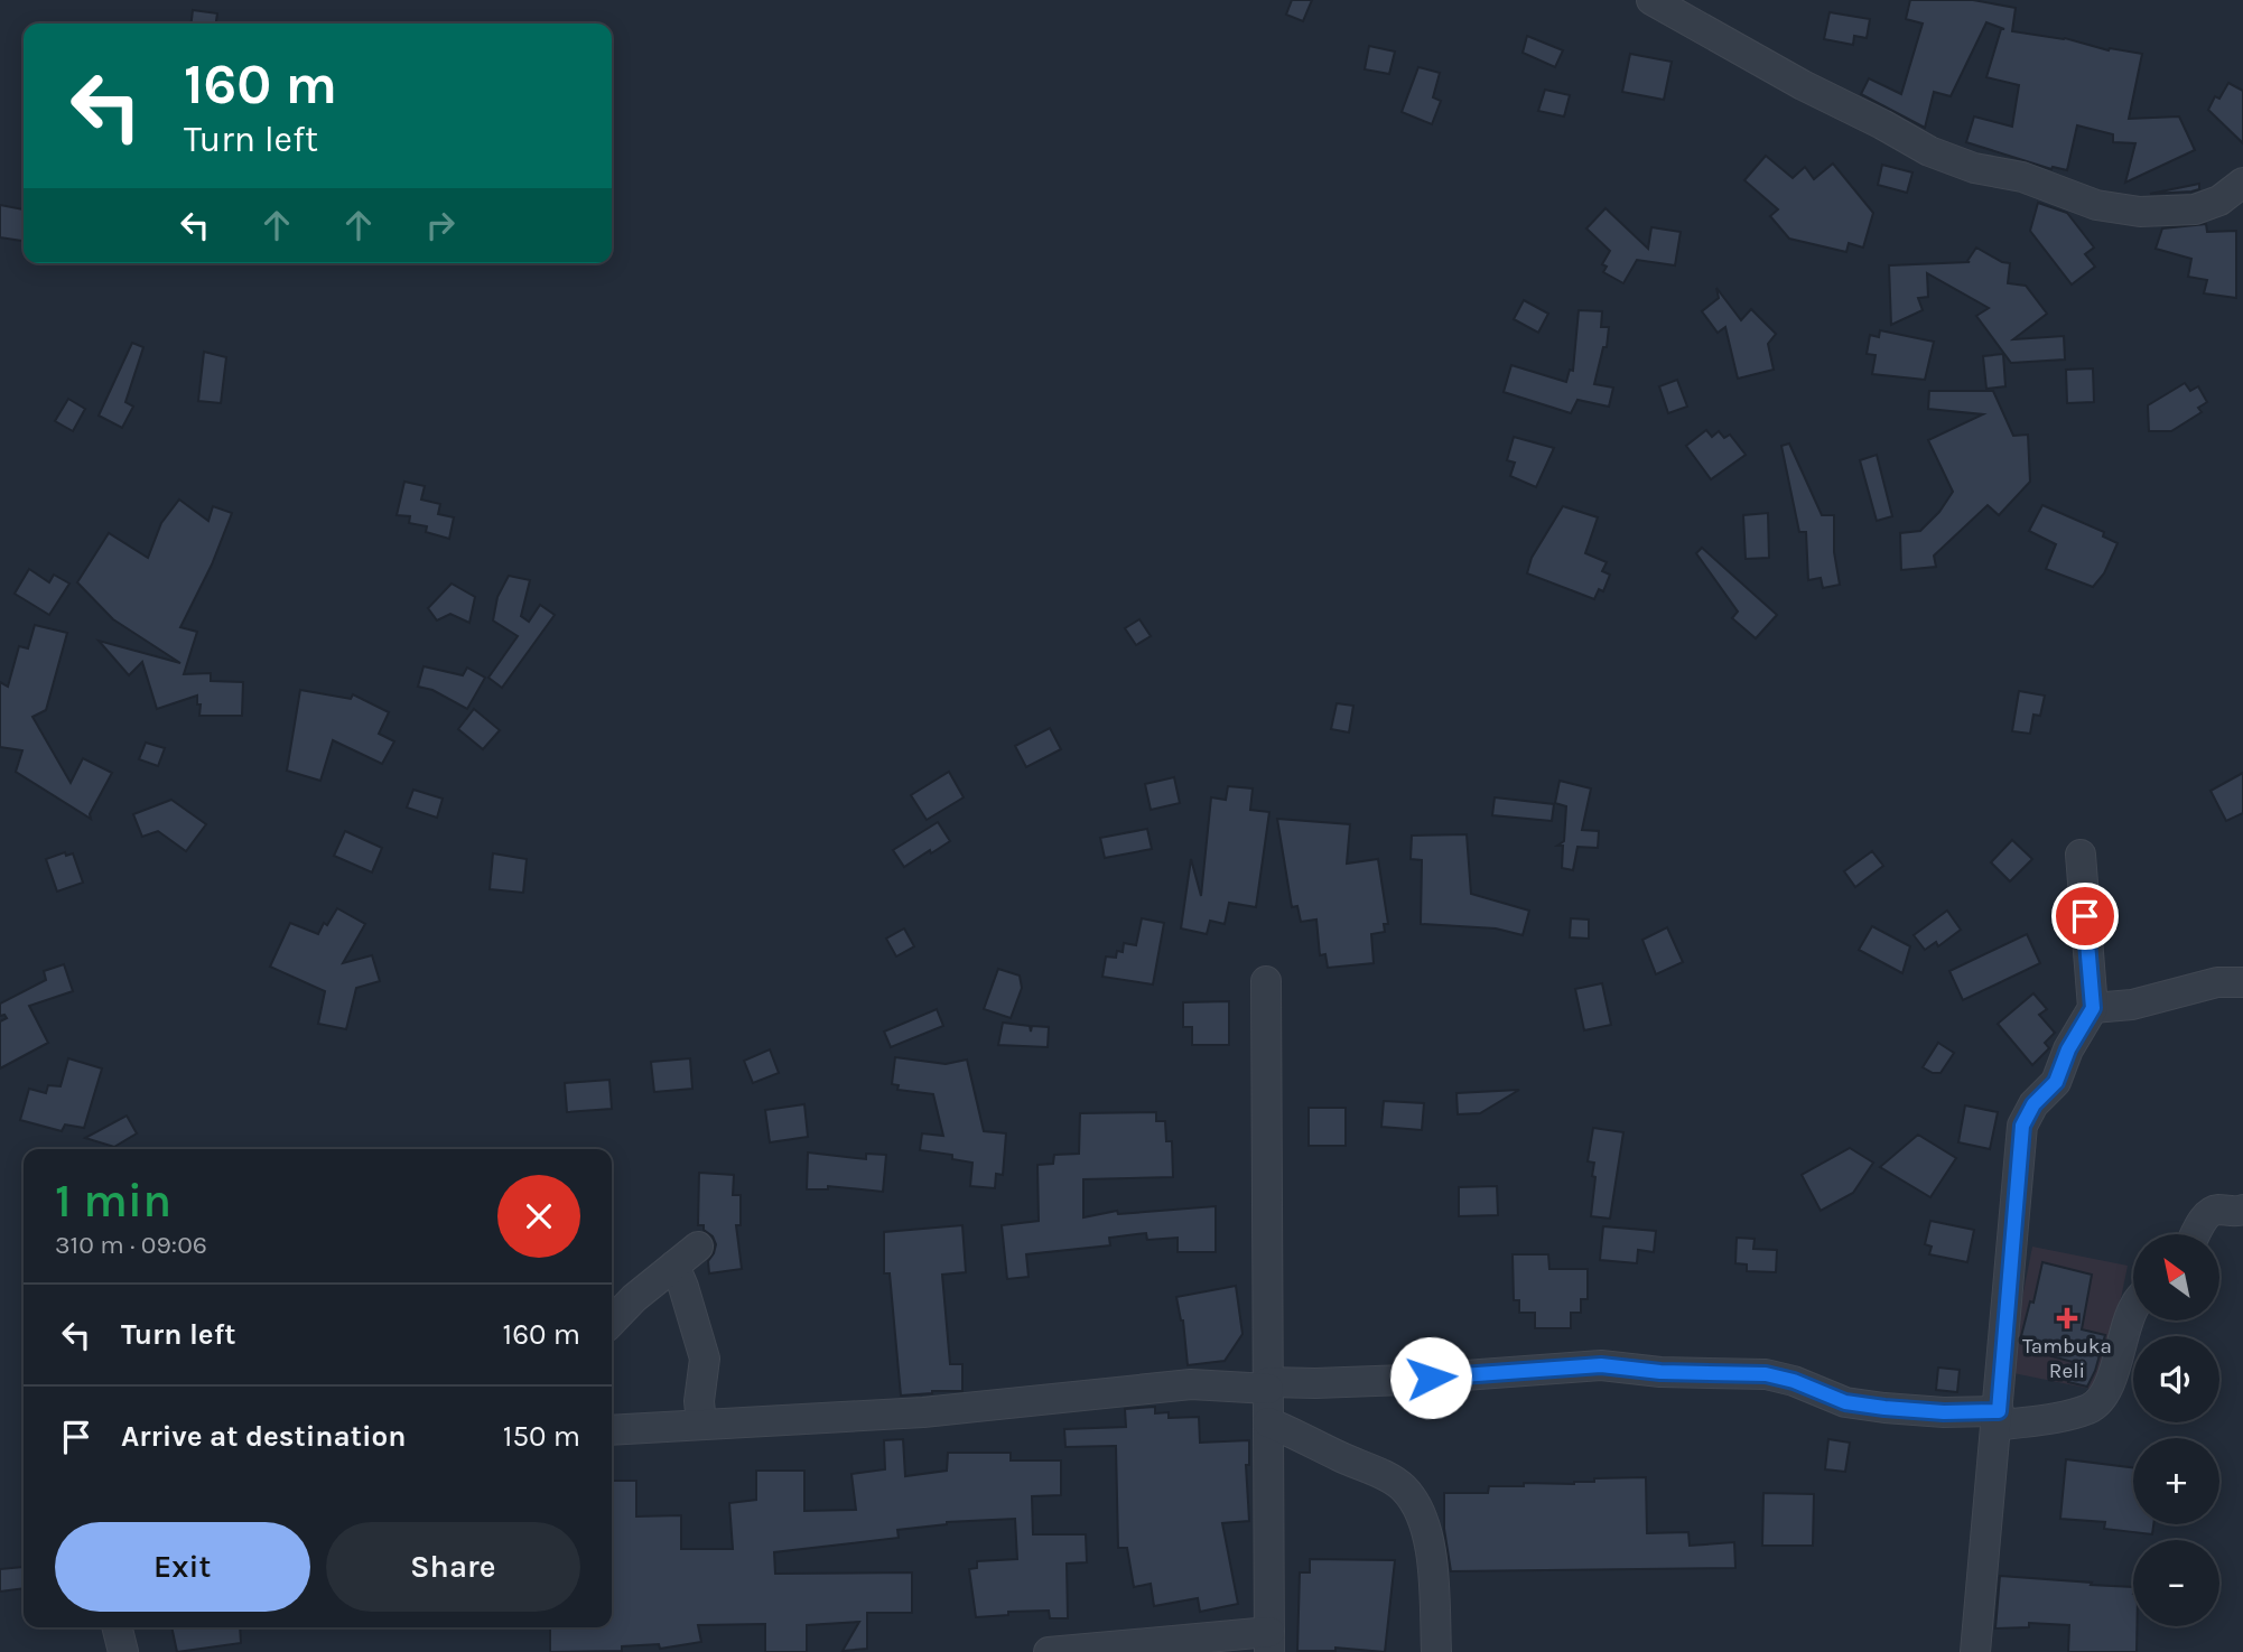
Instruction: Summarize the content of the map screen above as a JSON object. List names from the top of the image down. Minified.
{"places":{"health":["Tambuka Reli"]},"north":"top left","page":{"turn":["160 m","Turn left"],"heading":["1 min","310 m · 09:06"],"map_buttons":["+","−"],"list":[{"name":"Turn left","value":"160 m"},{"name":"Arrive at destination","value":"150 m"}],"buttons":["Exit","Share"]}}
